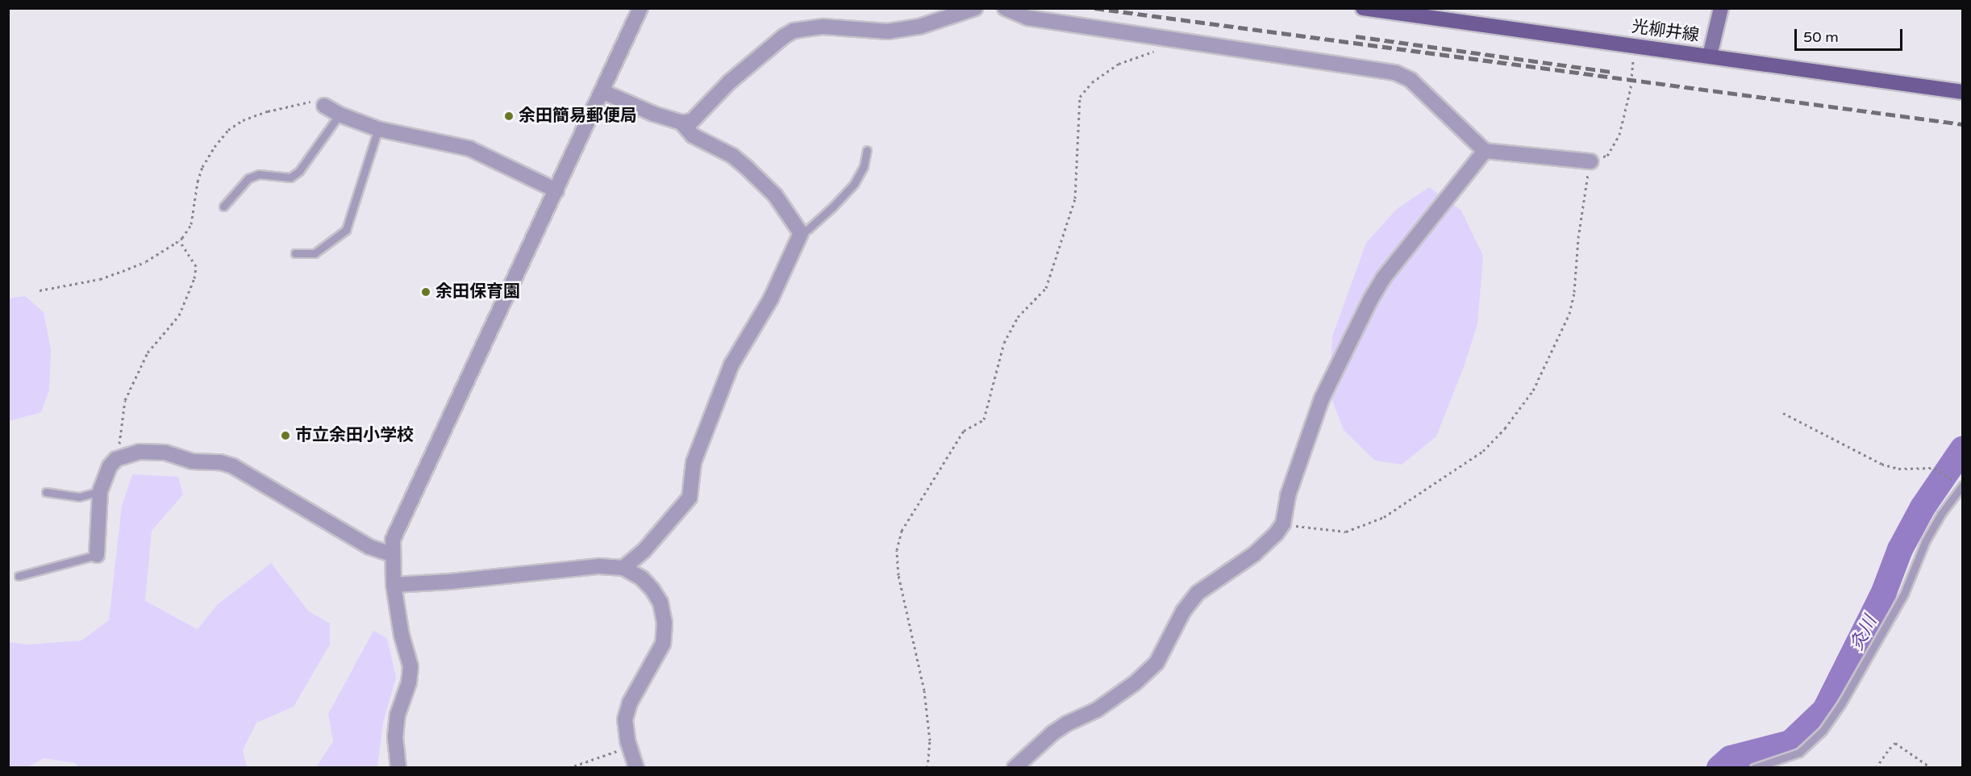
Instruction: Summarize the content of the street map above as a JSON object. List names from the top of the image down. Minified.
{"streets":{"main road":["光柳井線"]},"water":["灸川"],"places":["余田簡易郵便局","余田保育園","市立余田小学校"],"scale_bar":"50 m"}
